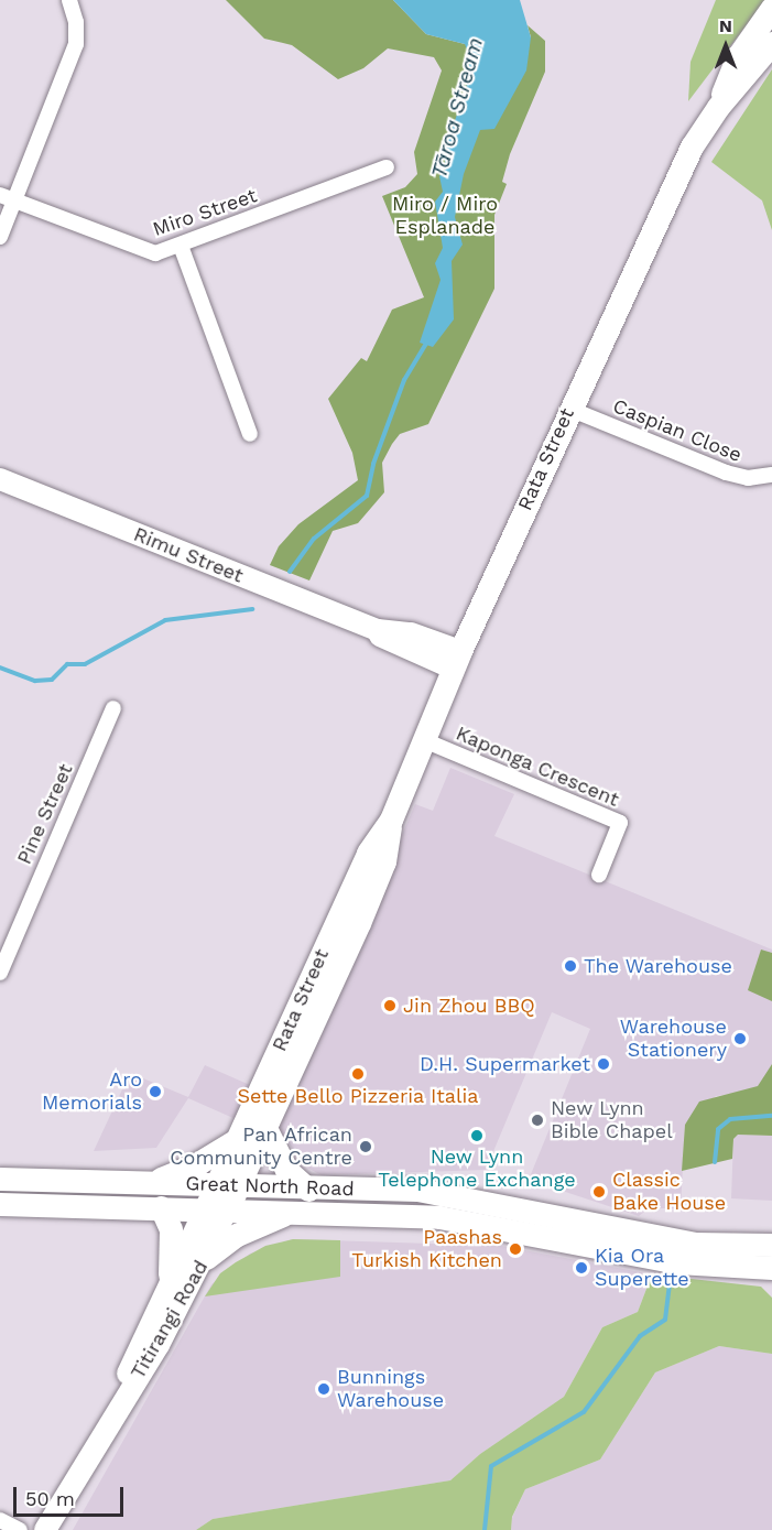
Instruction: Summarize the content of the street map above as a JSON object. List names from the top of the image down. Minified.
{"streets":{"main road":["Rata Street","Rimu Street","Great North Road","Titirangi Road"],"street":["Miro Street","Caspian Close","Kaponga Crescent","Pine Street"]},"crossings":[["Caspian Close","Rata Street"],["Rata Street","Rimu Street"],["Rata Street","Kaponga Crescent"],["Rata Street","Great North Road"],["Great North Road","Titirangi Road"]],"water":["Tāroa Stream"],"parks":["Miro / Miro Esplanade"],"places":["The Warehouse","Jin Zhou BBQ","Warehouse Stationery","D.H. Supermarket","Sette Bello Pizzeria Italia","Aro Memorials","New Lynn Bible Chapel","New Lynn Telephone Exchange","Pan African Community Centre","Classic Bake House","Paashas Turkish Kitchen","Kia Ora Superette","Bunnings Warehouse"],"scale_bar":"50 m","north":"top"}
